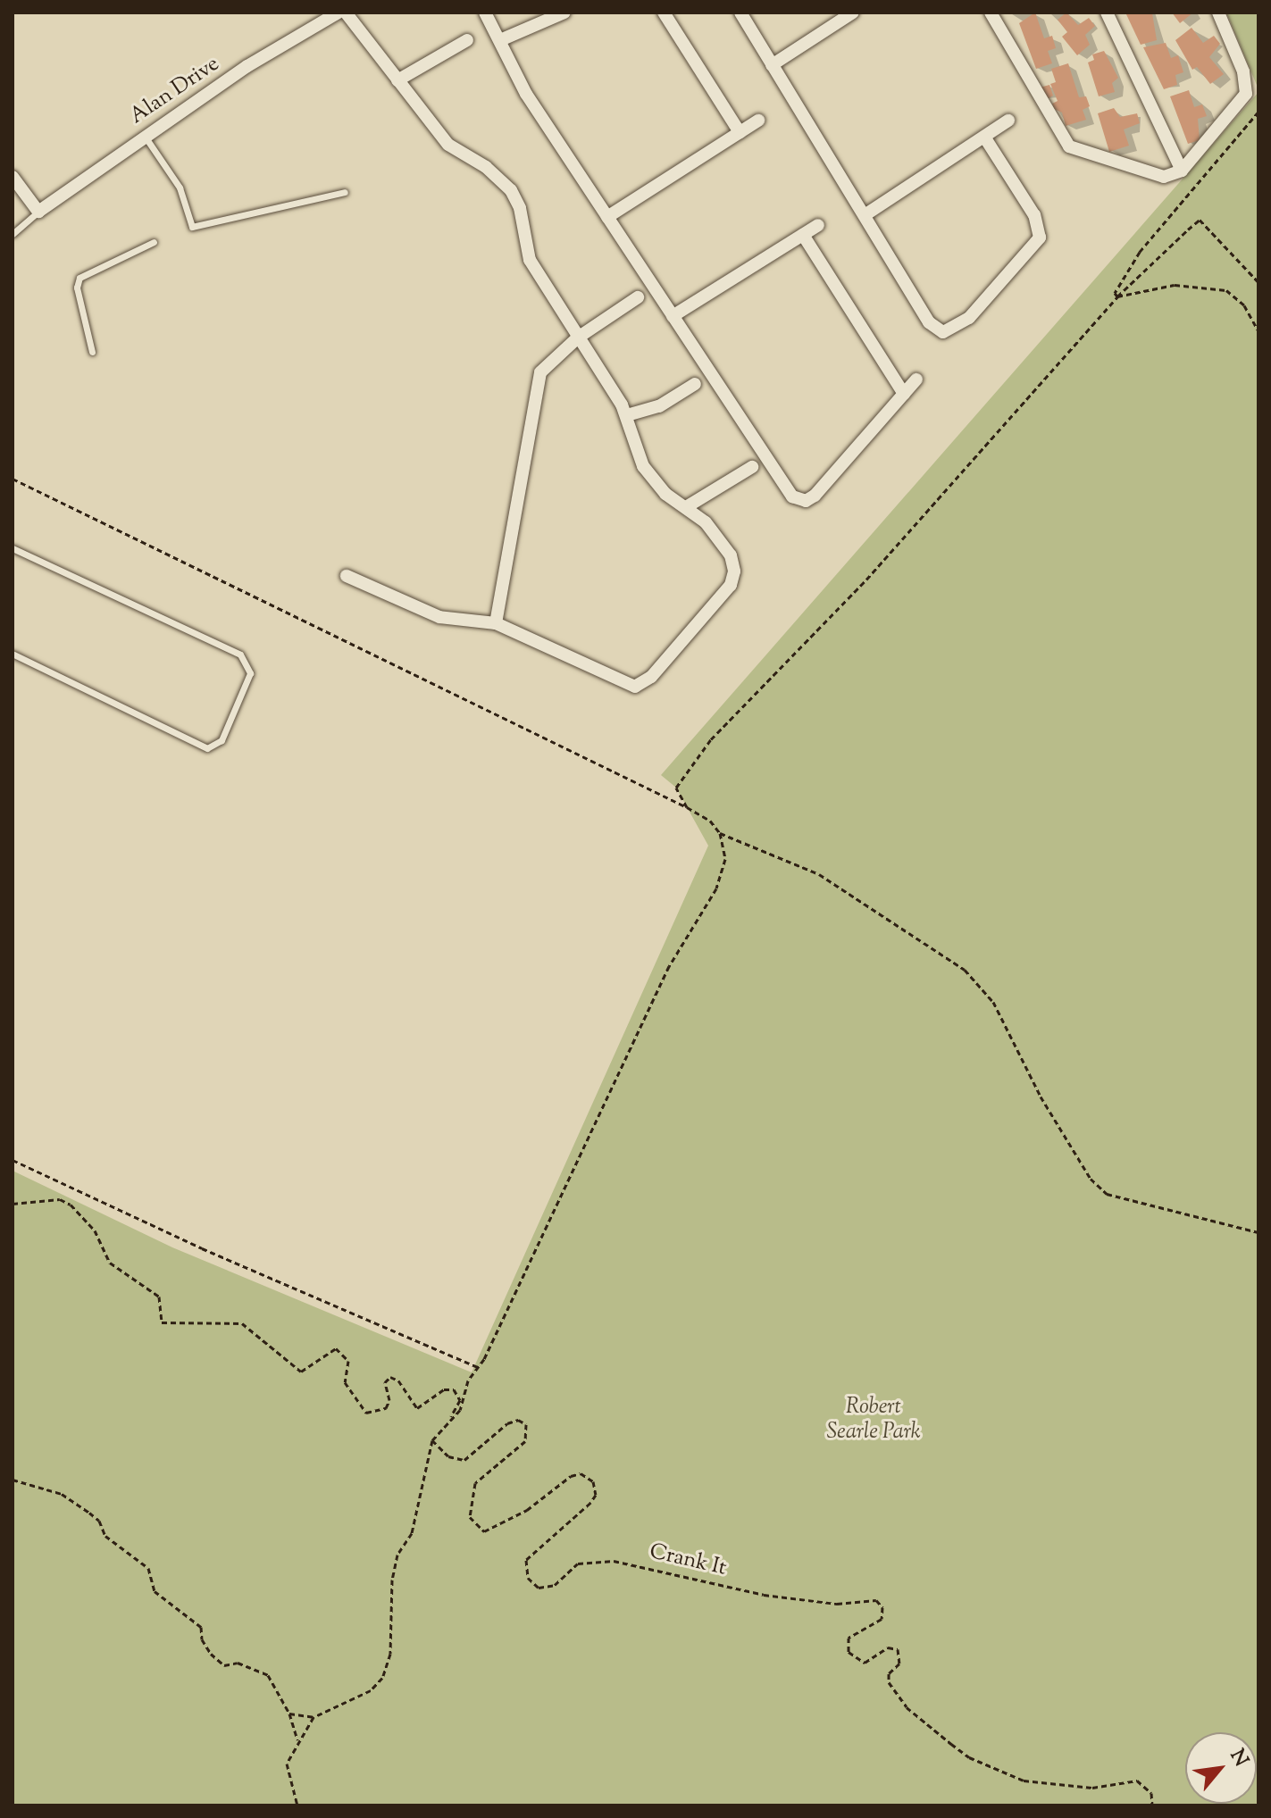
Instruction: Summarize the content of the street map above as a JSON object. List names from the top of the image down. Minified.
{"streets":{"street":["Alan Drive"],"path":["Crank It"]},"parks":["Robert Searle Park"],"north":"top right"}
